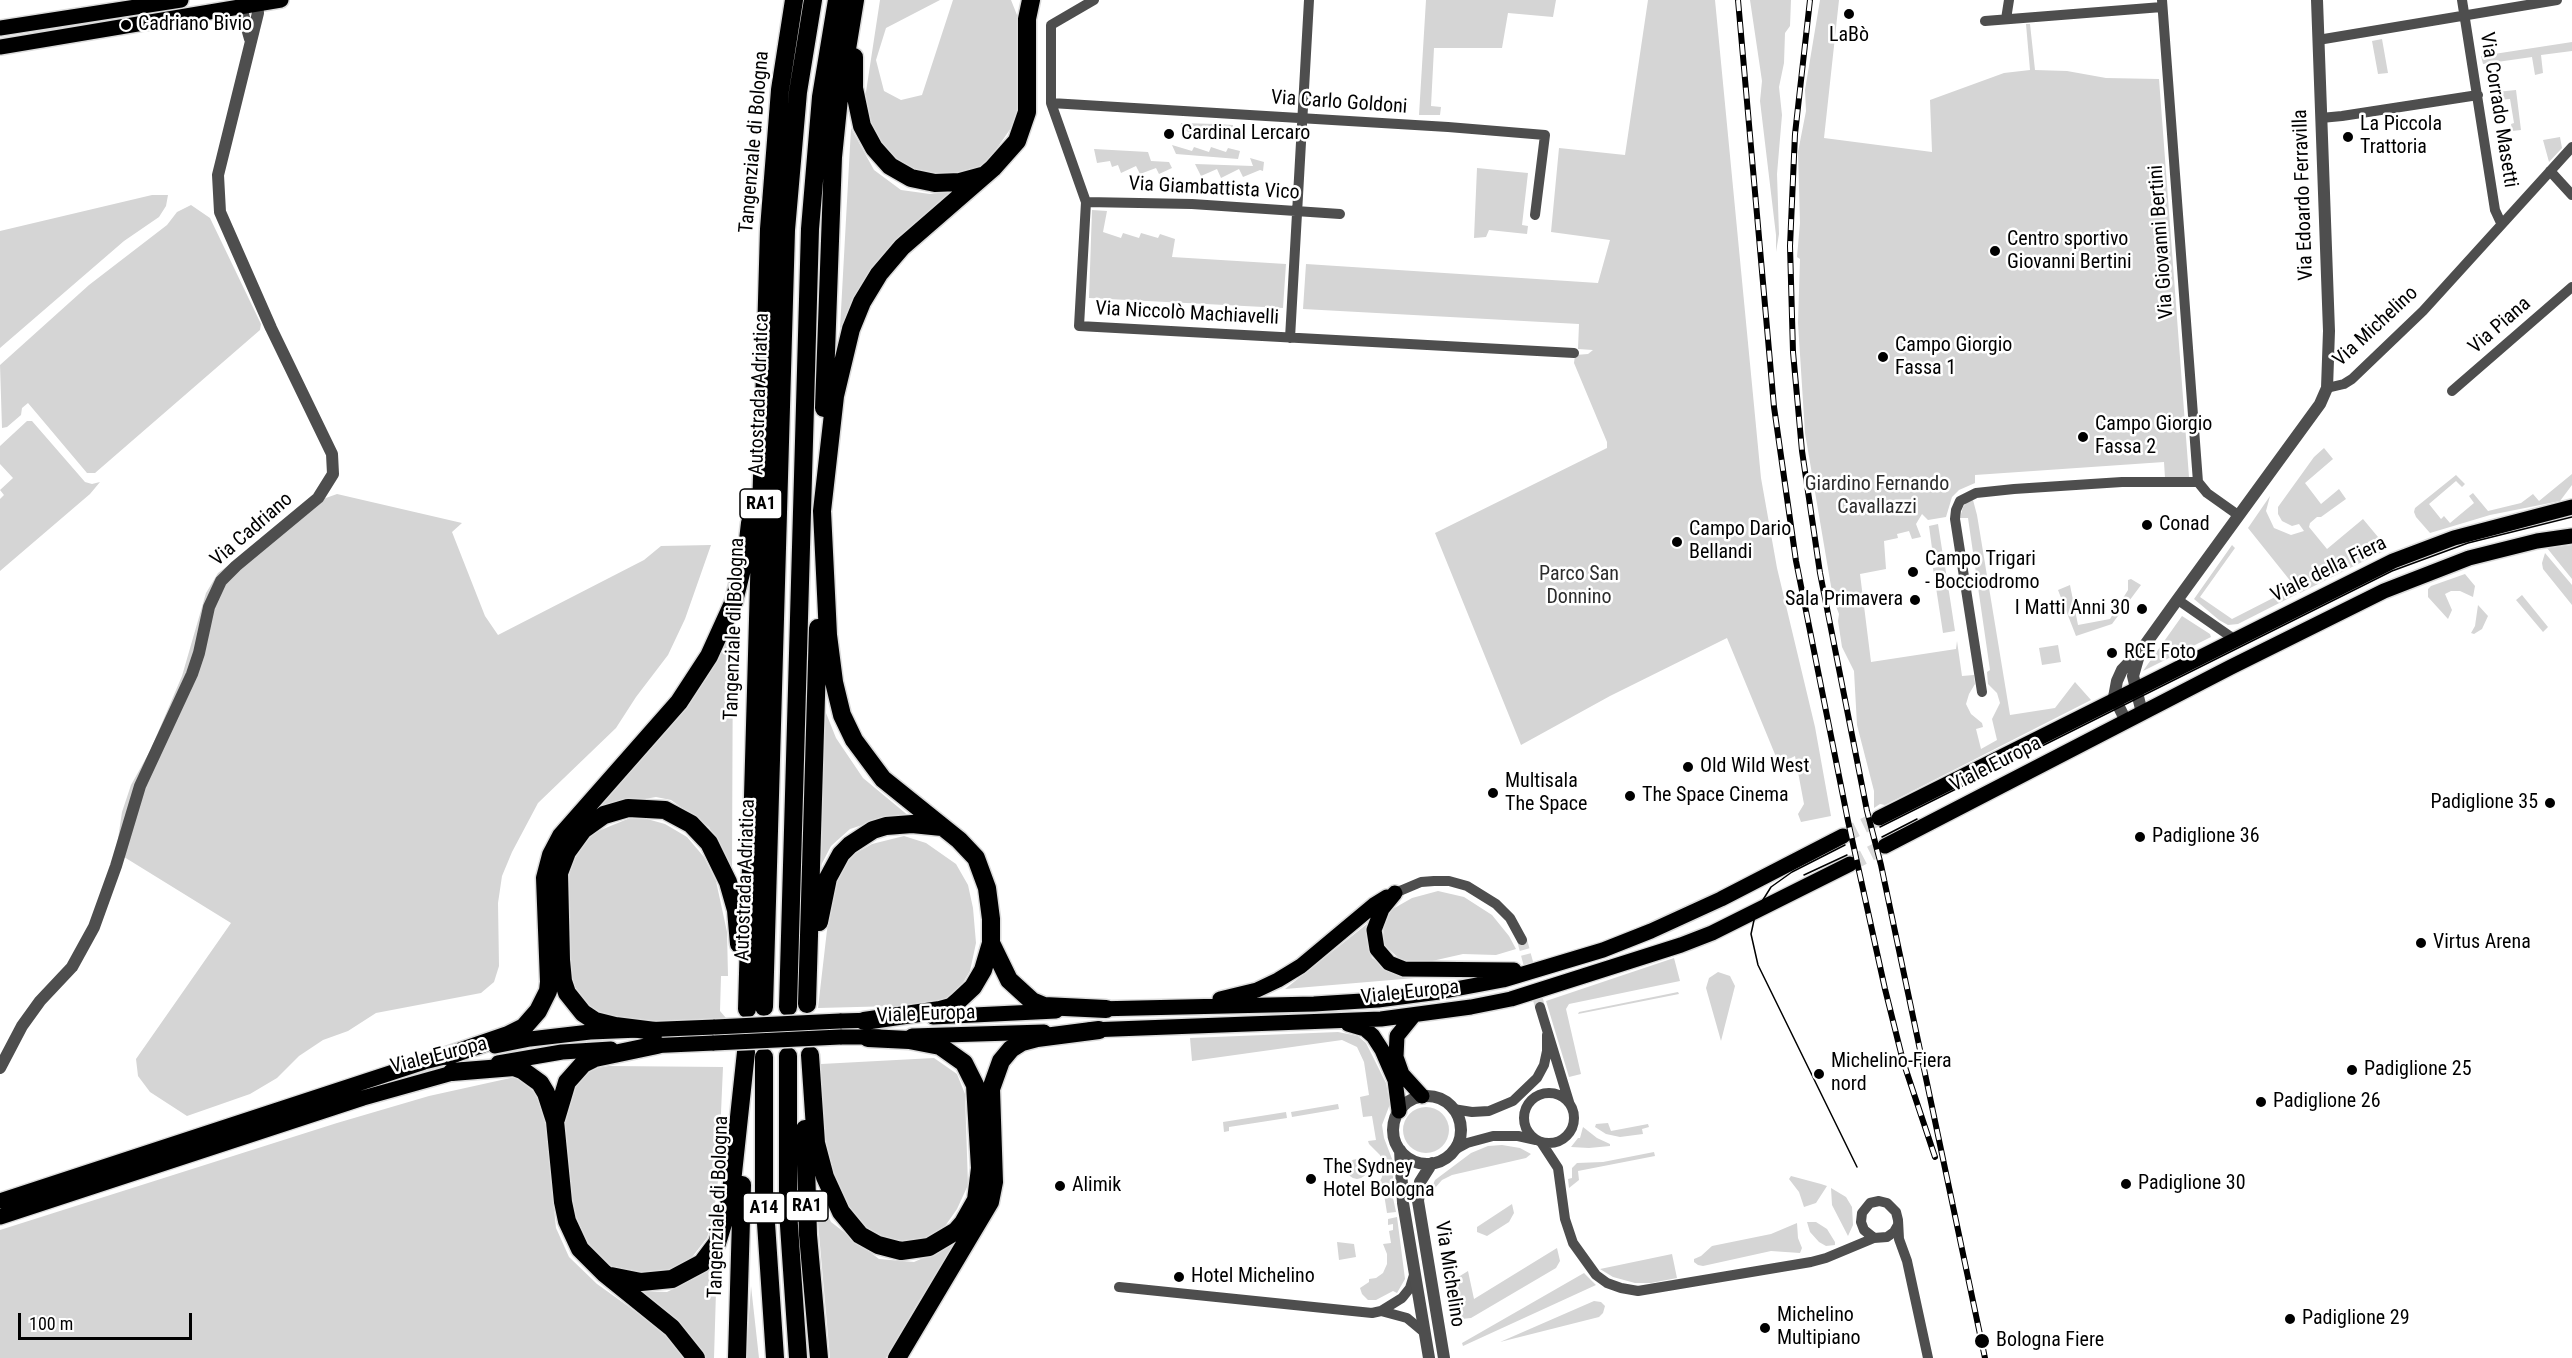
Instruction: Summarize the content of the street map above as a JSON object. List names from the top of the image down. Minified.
{"streets":{"highway":["Tangenziale di Bologna","Autostrada Adriatica","RA1","A14"],"main road":["Viale della Fiera","Viale Europa"],"street":["Via Carlo Goldoni","Via Corrado Masetti","Via Giambattista Vico","Via Edoardo Ferravilla","Via Giovanni Bertini","Via Niccolò Machiavelli","Via Piana","Via Michelino","Via Cadriano"]},"crossings":[["Via Carlo Goldoni","Via Niccolò Machiavelli"],["Via Corrado Masetti","Via Michelino"],["Tangenziale di Bologna","Autostrada Adriatica"],["Tangenziale di Bologna","A14"],["Via Giambattista Vico","Via Niccolò Machiavelli"],["Via Edoardo Ferravilla","Via Michelino"],["Via Michelino","Viale della Fiera"],["Via Michelino","Viale Europa"],["RA1","A14"],["Viale della Fiera","Viale Europa"]],"parks":["Giardino Fernando Cavallazzi","Parco San Donnino"],"places":["LaBò","Cadriano Bivio","Cardinal Lercaro","La Piccola Trattoria","Centro sportivo Giovanni Bertini","Campo Giorgio Fassa 1","Campo Giorgio Fassa 2","Conad","Campo Dario Bellandi","Campo Trigari - Bocciodromo","Sala Primavera","I Matti Anni 30","RCE Foto","Old Wild West","Multisala The Space","The Space Cinema","Padiglione 35","Padiglione 36","Virtus Arena","Padiglione 25","Michelino-Fiera nord","Padiglione 26","The Sydney Hotel Bologna","Padiglione 30","Alimik","Hotel Michelino","Padiglione 29","Michelino Multipiano","Bologna Fiere"],"scale_bar":"100 m"}
